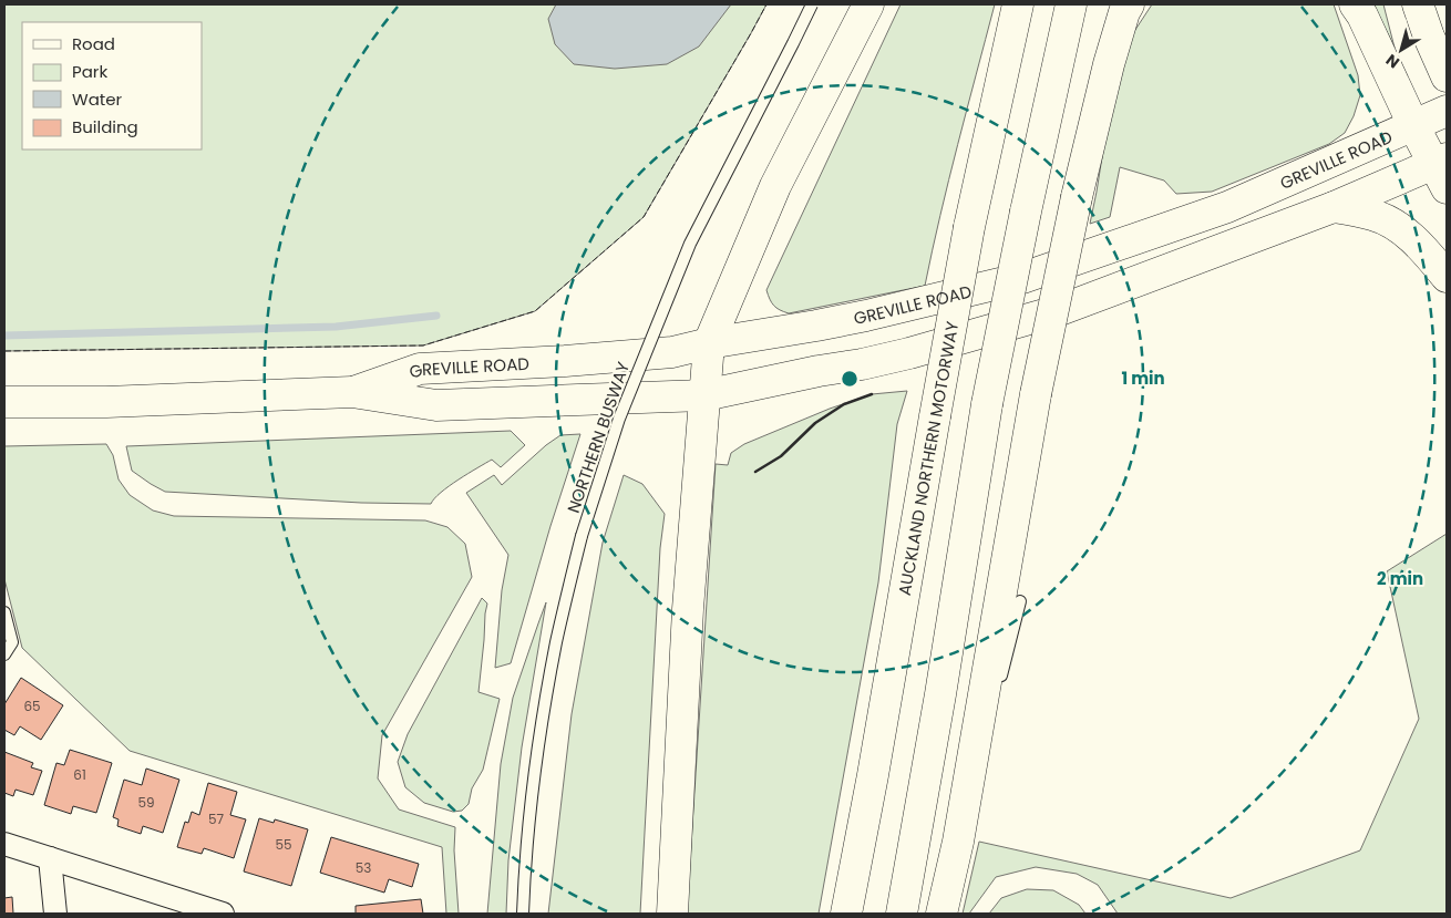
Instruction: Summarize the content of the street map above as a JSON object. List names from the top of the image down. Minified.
{"streets":{"main road":["GREVILLE ROAD","AUCKLAND NORTHERN MOTORWAY"],"lane":["NORTHERN BUSWAY"]},"house_numbers":["65","61","59","57","55","53"],"legend":["Road","Park","Water","Building"],"north":"bottom left","rings":["1 min","2 min"]}
